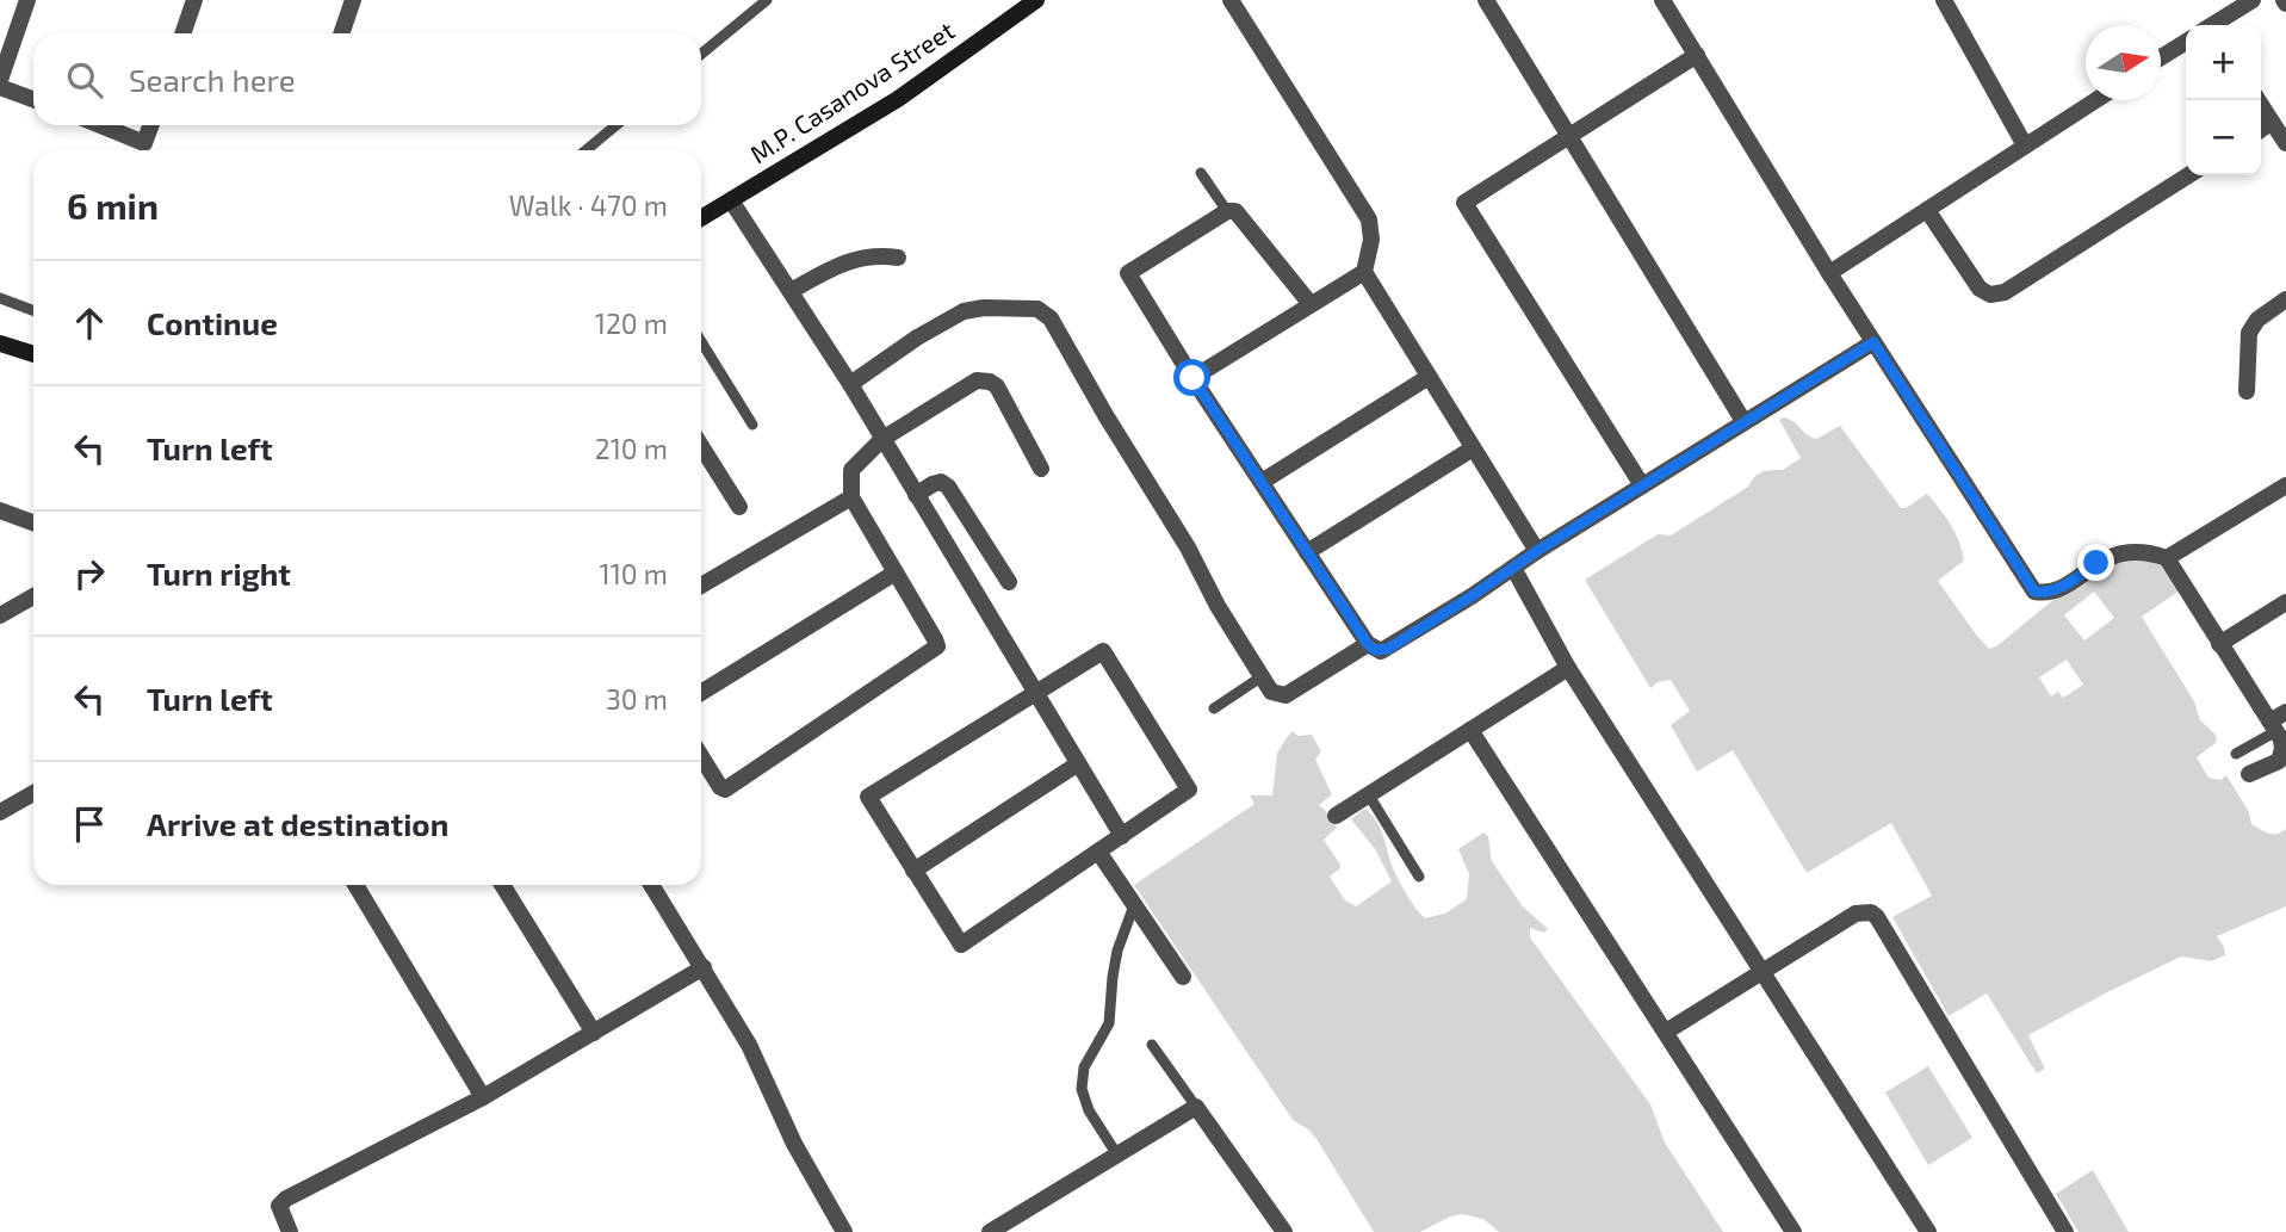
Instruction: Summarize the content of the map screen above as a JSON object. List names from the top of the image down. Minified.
{"streets":{"street":["M.P. Casanova Street"]},"north":"right","page":{"map_buttons":["+","−"],"search":"Search here","heading":["6 min","Walk · 470 m"],"list":[["Continue","120 m"],["Turn left","210 m"],["Turn right","110 m"],["Turn left","30 m"],"Arrive at destination"]}}
